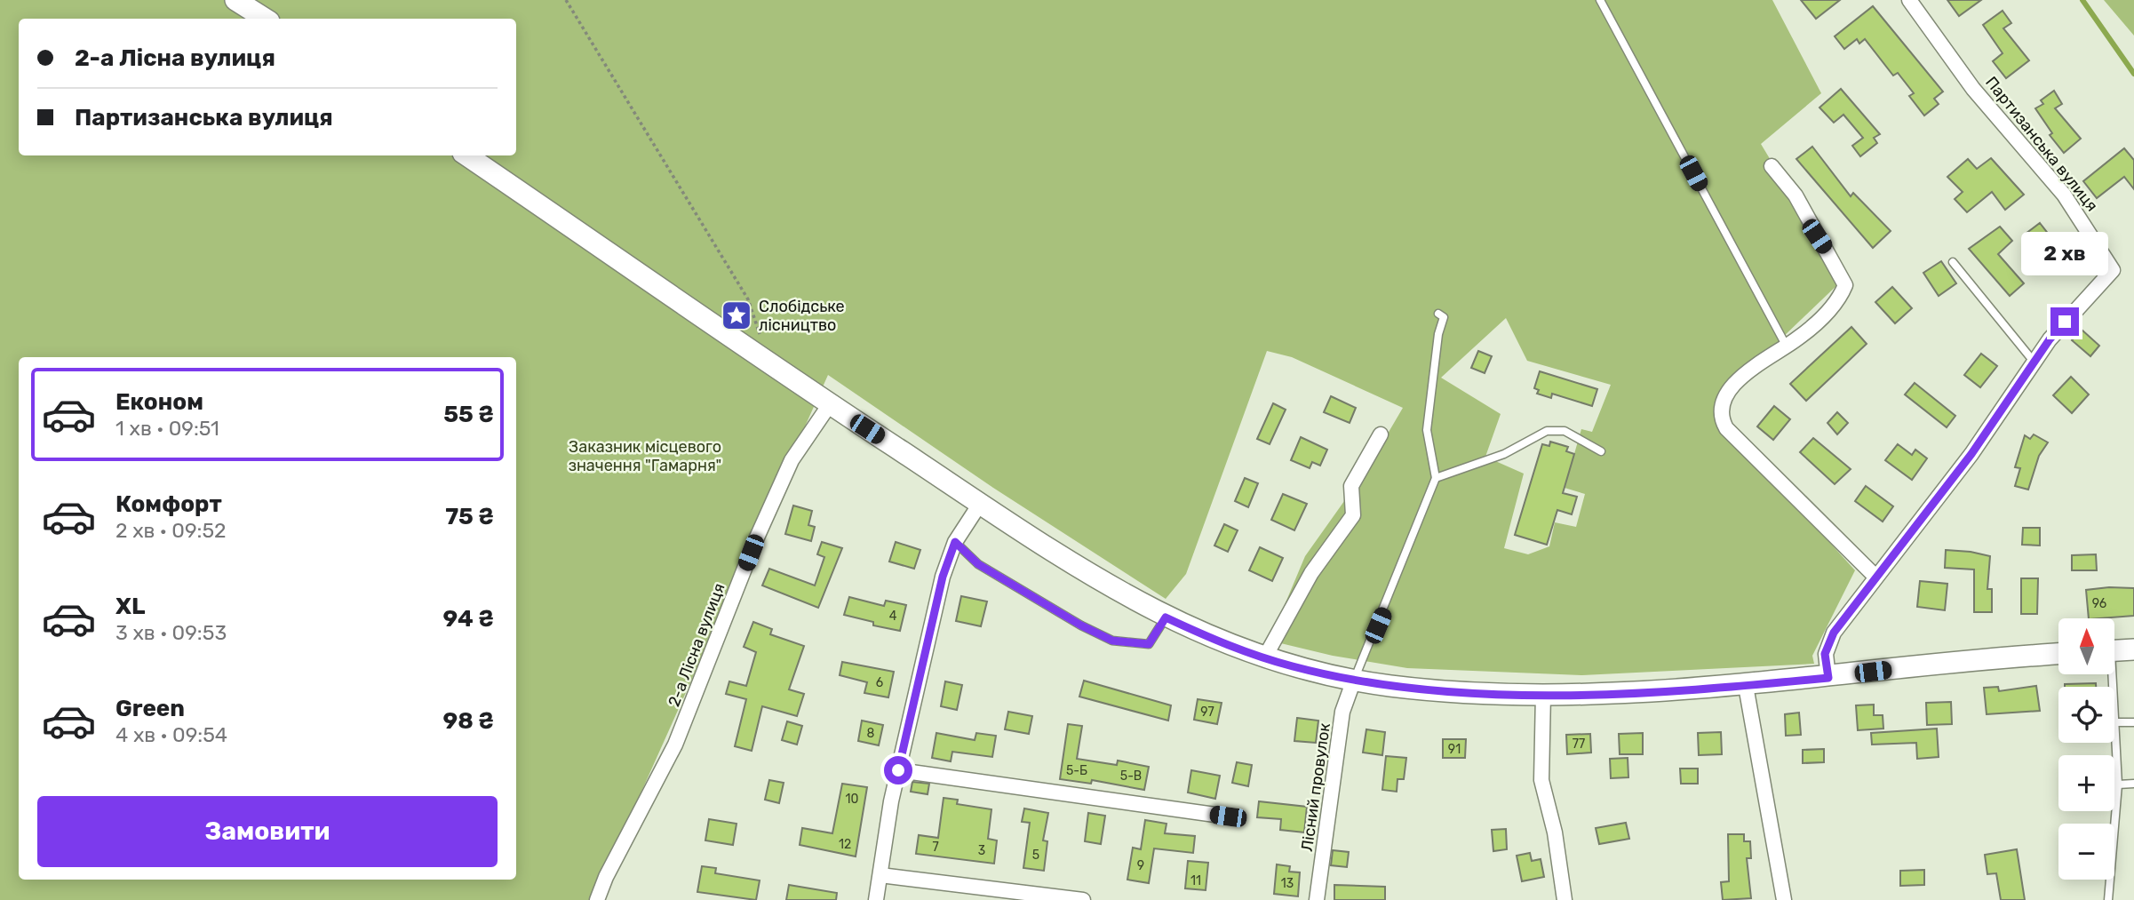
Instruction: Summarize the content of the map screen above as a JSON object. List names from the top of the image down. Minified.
{"streets":{"street":["Партизанська вулиця","2-а Лісна вулиця","Лісний провулок"]},"parks":["Заказник місцевого значення \"Гамарня\""],"places":{"place":["Слобідське лісництво"]},"house_numbers":["96","4","6","97","8","77","91","5-Б","5-В","10","12","7","3","5","9","11","13"],"north":"top","page":{"banner":["2-а Лісна вулиця","Партизанська вулиця"],"bubble":"2 хв","list":[{"name":"Економ","note":"1 хв · 09:51","value":"55 ₴"},{"name":"Комфорт","note":"2 хв · 09:52","value":"75 ₴"},{"name":"XL","note":"3 хв · 09:53","value":"94 ₴"},{"name":"Green","note":"4 хв · 09:54","value":"98 ₴"}],"map_buttons":["+","−"],"buttons":"Замовити"}}
